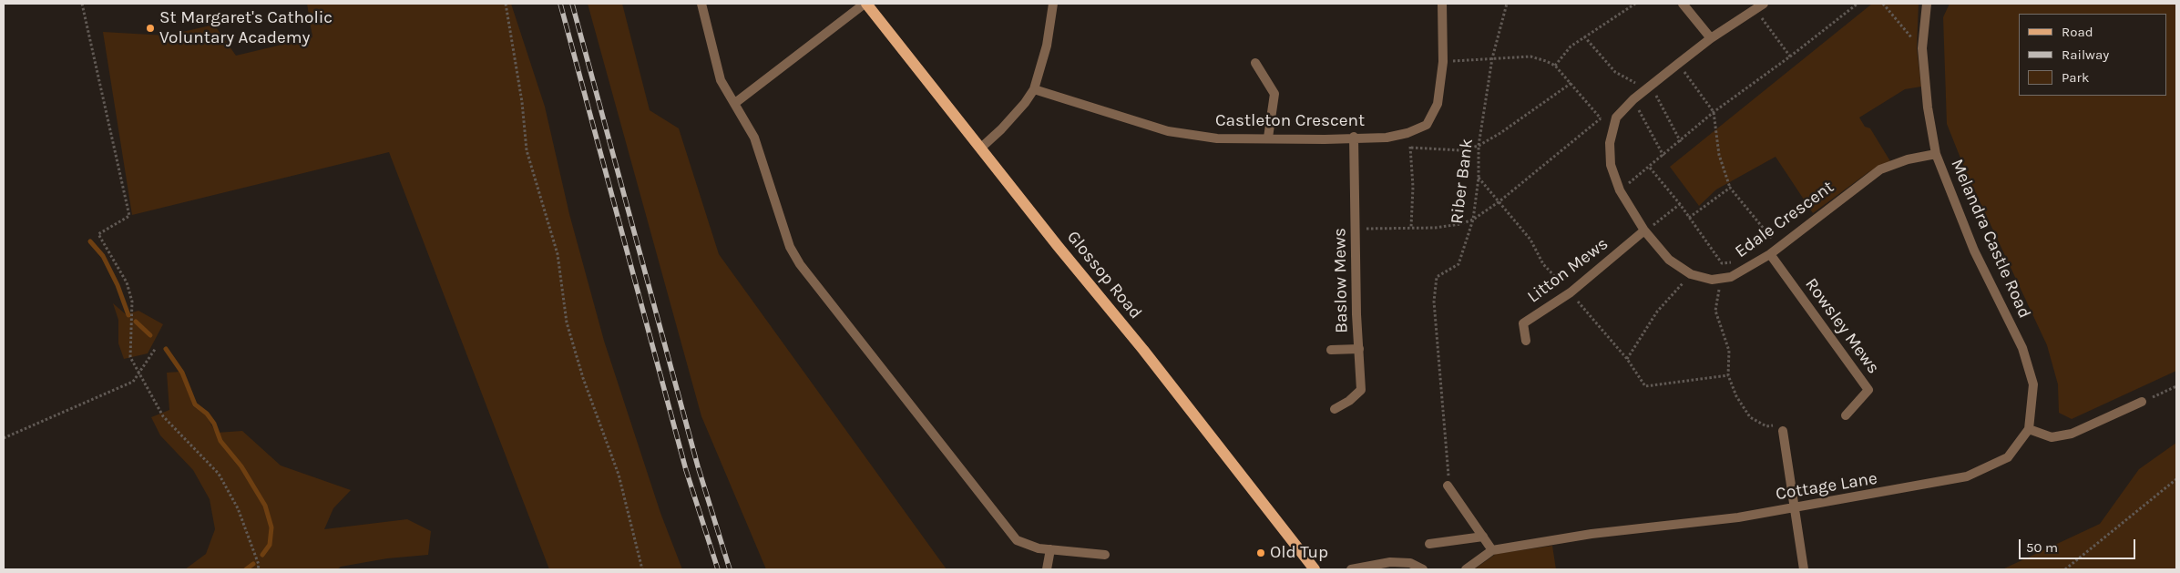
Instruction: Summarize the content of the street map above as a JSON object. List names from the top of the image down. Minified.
{"streets":{"main road":["Glossop Road"],"street":["Castleton Crescent","Edale Crescent","Melandra Castle Road","Litton Mews","Baslow Mews","Rowsley Mews","Cottage Lane"],"path":["Riber Bank"]},"crossings":[["Castleton Crescent","Baslow Mews"],["Edale Crescent","Melandra Castle Road"],["Edale Crescent","Litton Mews"],["Edale Crescent","Rowsley Mews"],["Melandra Castle Road","Cottage Lane"]],"places":["St Margaret's Catholic Voluntary Academy","Old Tup"],"legend":["Road","Railway","Park"],"scale_bar":"50 m"}
